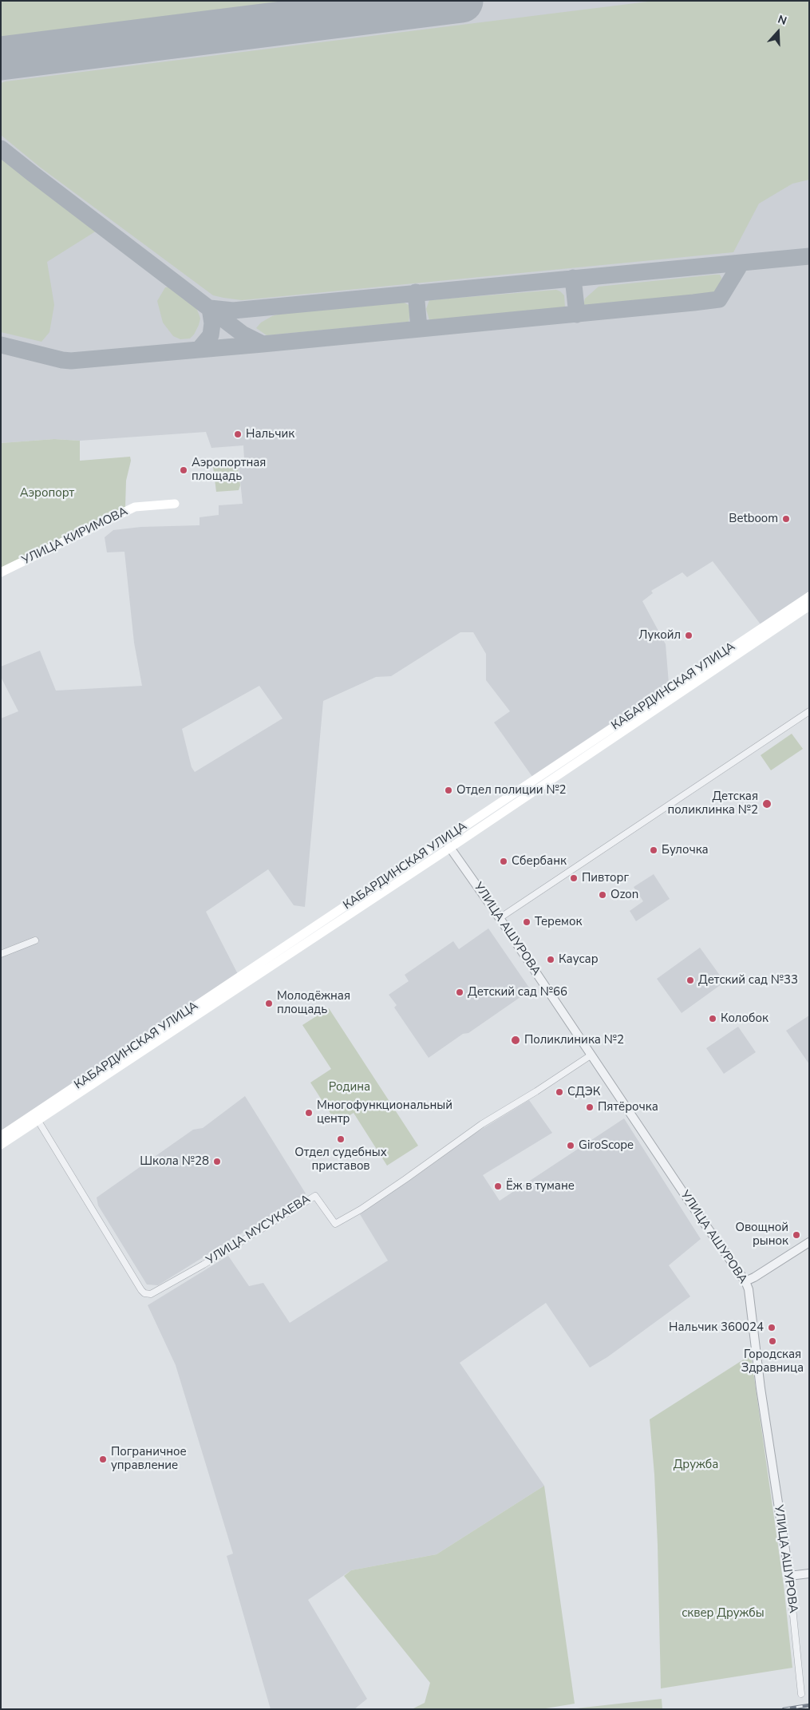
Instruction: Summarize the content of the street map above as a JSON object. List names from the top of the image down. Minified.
{"streets":{"main road":["УЛИЦА КИРИМОВА","КАБАРДИНСКАЯ УЛИЦА"],"street":["УЛИЦА АШУРОВА","УЛИЦА МУСУКАЕВА"]},"crossings":[["КАБАРДИНСКАЯ УЛИЦА","УЛИЦА АШУРОВА"],["КАБАРДИНСКАЯ УЛИЦА","УЛИЦА МУСУКАЕВА"],["УЛИЦА АШУРОВА","УЛИЦА МУСУКАЕВА"]],"parks":["Аэропорт","Родина","Дружба","сквер Дружбы"],"places":["Нальчик","Аэропортная площадь","Betboom","Лукойл","Отдел полиции №2","Детская поликлинка №2","Булочка","Сбербанк","Пивторг","Ozon","Теремок","Каусар","Детский сад №33","Детский сад №66","Молодёжная площадь","Колобок","Поликлиника №2","СДЭК","Пятёрочка","Многофункциональный центр","Отдел судебных приставов","GiroScope","Школа №28","Ёж в тумане","Овощной рынок","Нальчик 360024","Городская Здравница","Пограничное управление"],"north":"top"}
